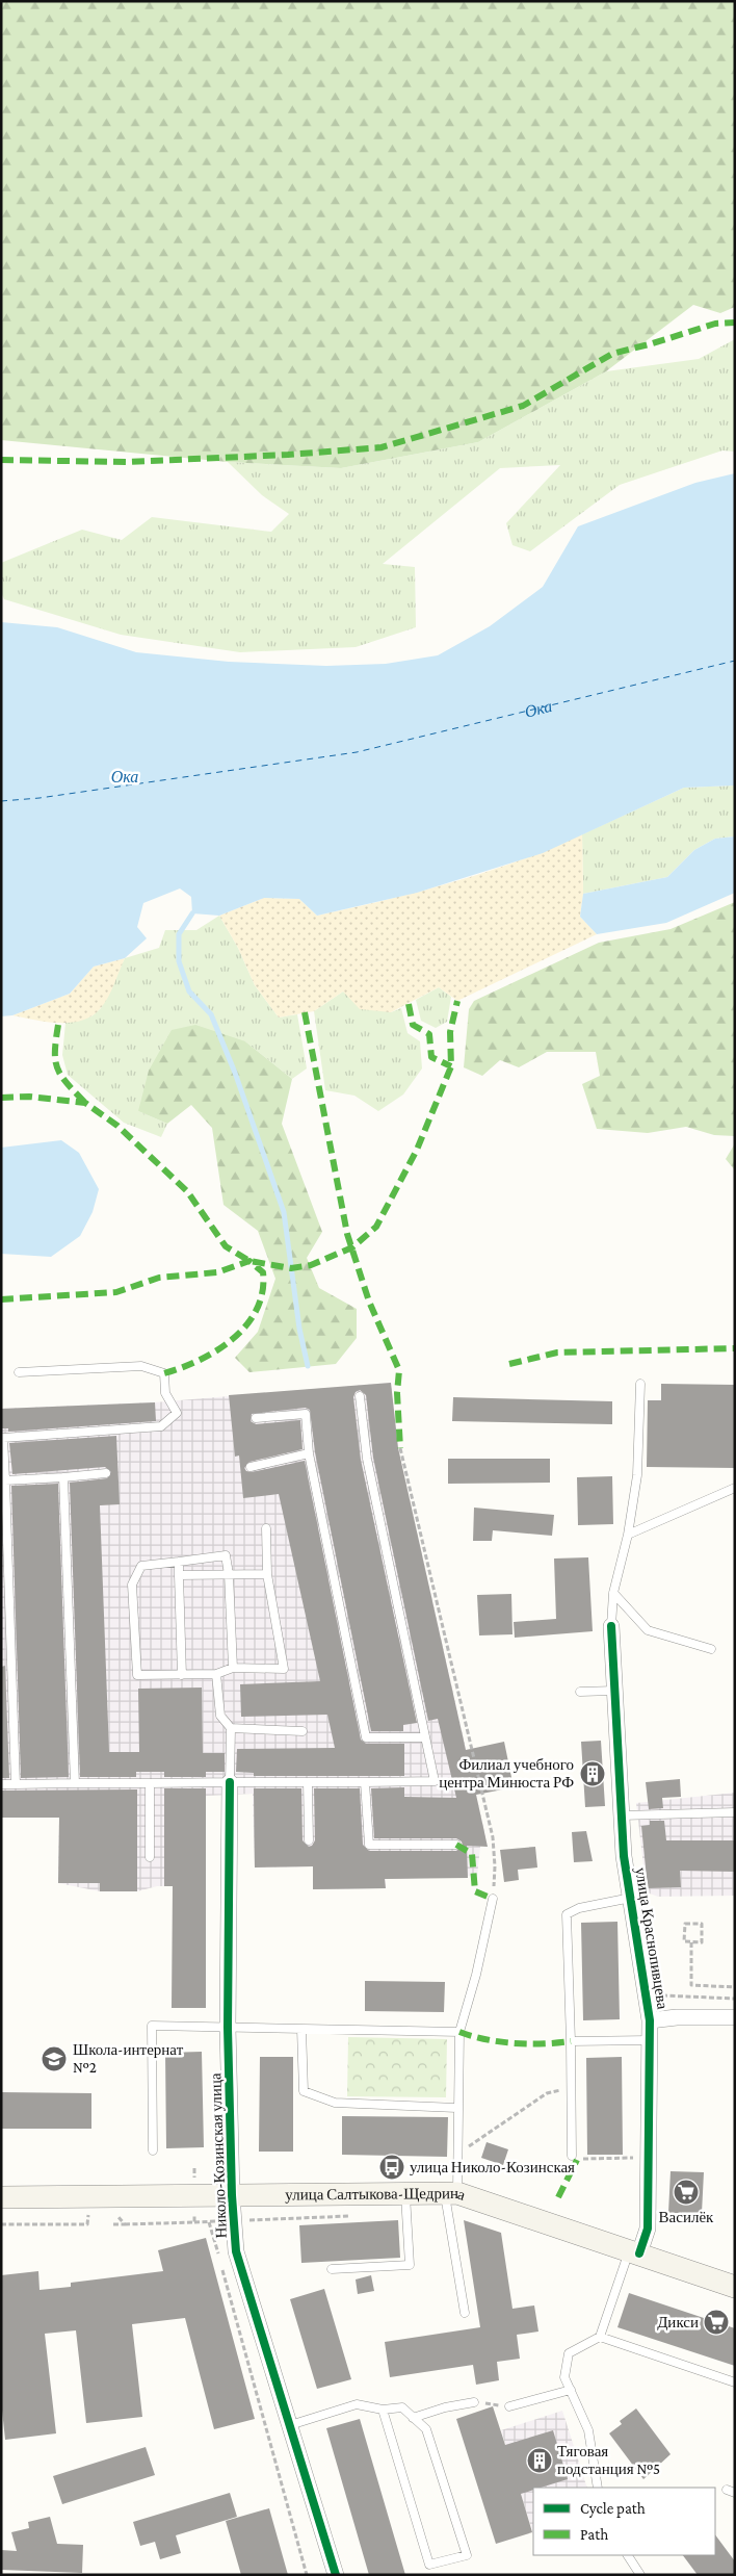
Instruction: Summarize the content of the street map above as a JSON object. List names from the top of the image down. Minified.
{"streets":{"main road":["улица Салтыкова-Щедрина"],"street":["улица Краснопивцева","Николо-Козинская улица"]},"crossings":[["улица Краснопивцева","улица Салтыкова-Щедрина"],["Николо-Козинская улица","улица Салтыкова-Щедрина"]],"water":["Ока"],"places":{"building":["Филиал учебного центра Минюста РФ","Тяговая подстанция №5"],"school or university":["Школа-интернат №2"],"bus stop":["улица Николо-Козинская"],"supermarket":["Василёк","Дикси"]},"legend":["Cycle path","Path"]}
